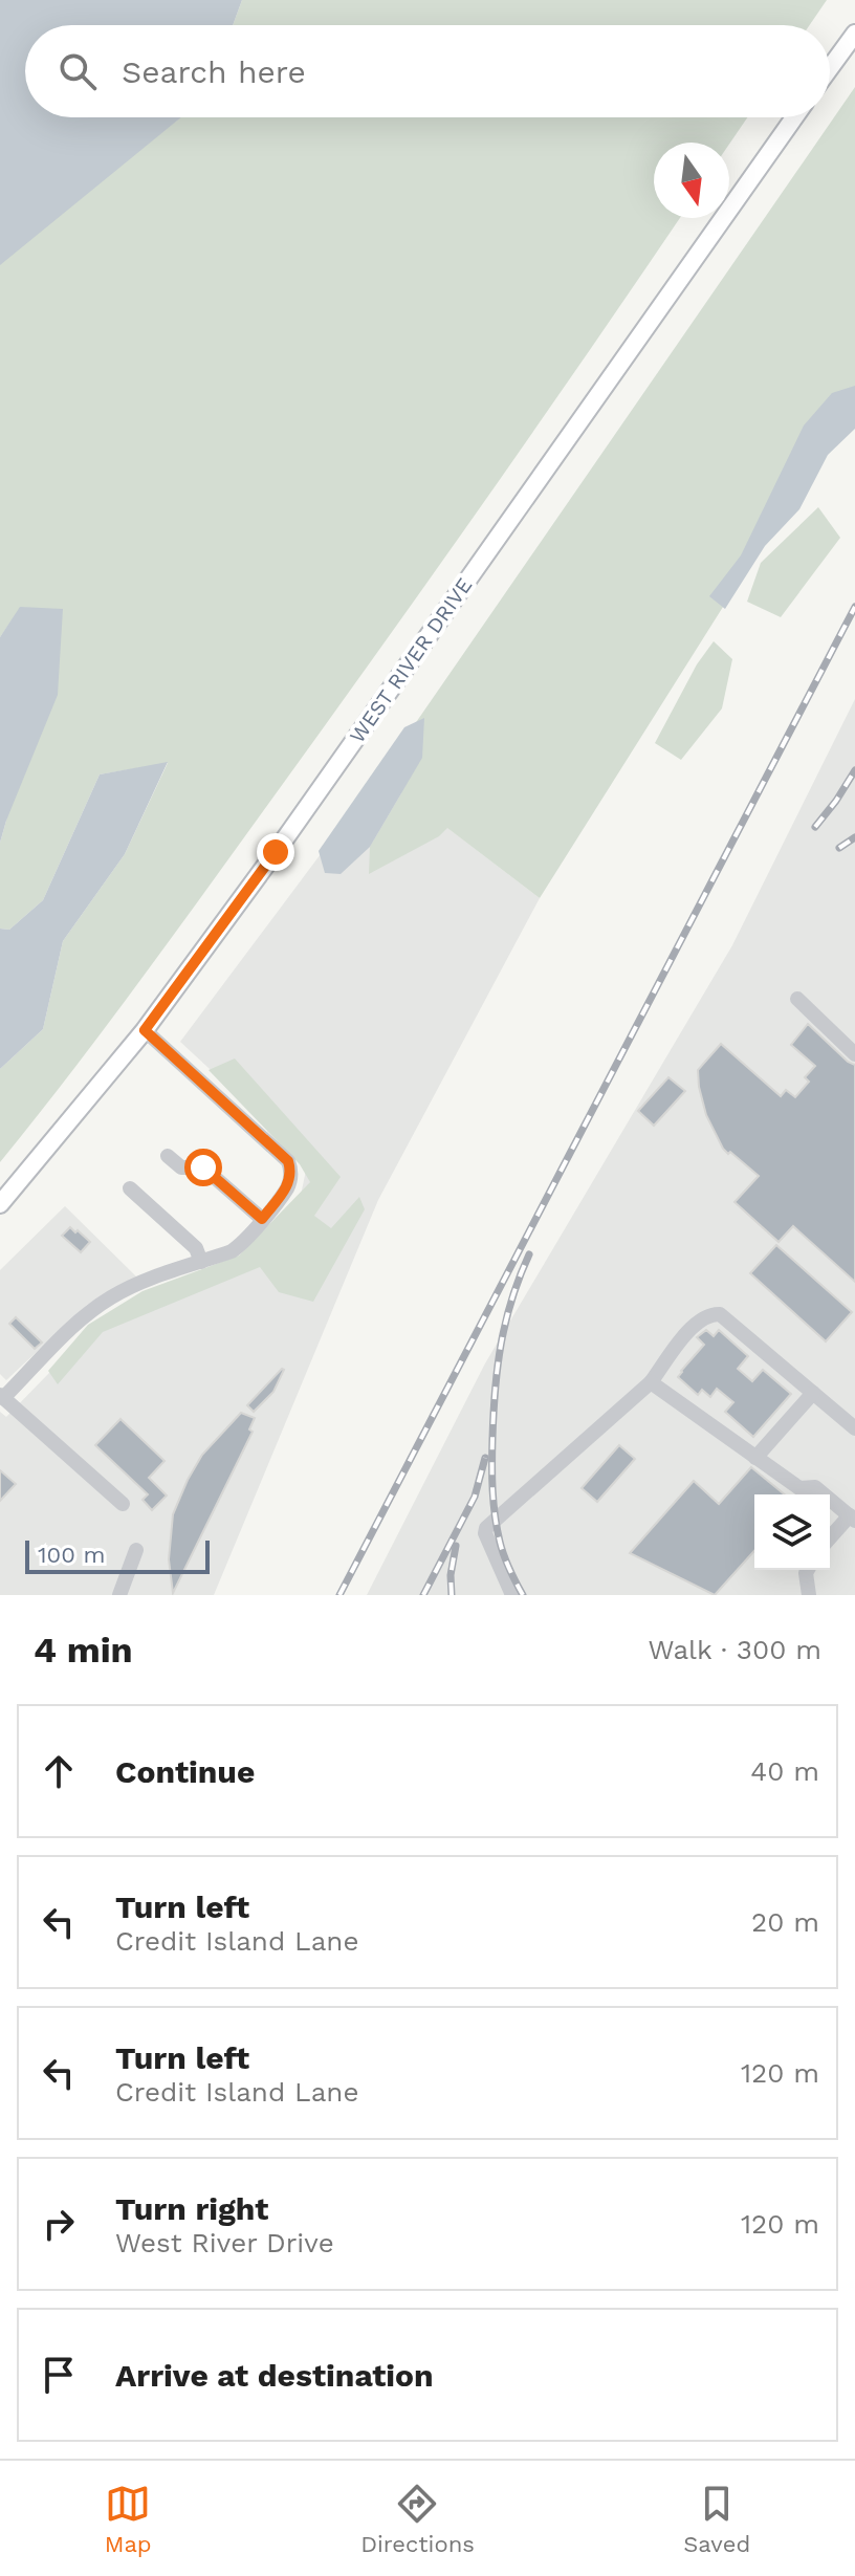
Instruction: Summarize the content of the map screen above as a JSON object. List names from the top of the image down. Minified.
{"streets":{"main road":["WEST RIVER DRIVE"]},"scale_bar":"100 m","north":"bottom","page":{"search":"Search here","scale":"100 m","heading":["4 min","Walk · 300 m"],"list":[["Continue","40 m"],["Turn left","Credit Island Lane","20 m"],["Turn left","Credit Island Lane","120 m"],["Turn right","West River Drive","120 m"],"Arrive at destination"],"nav":["Map","Directions","Saved"]}}
